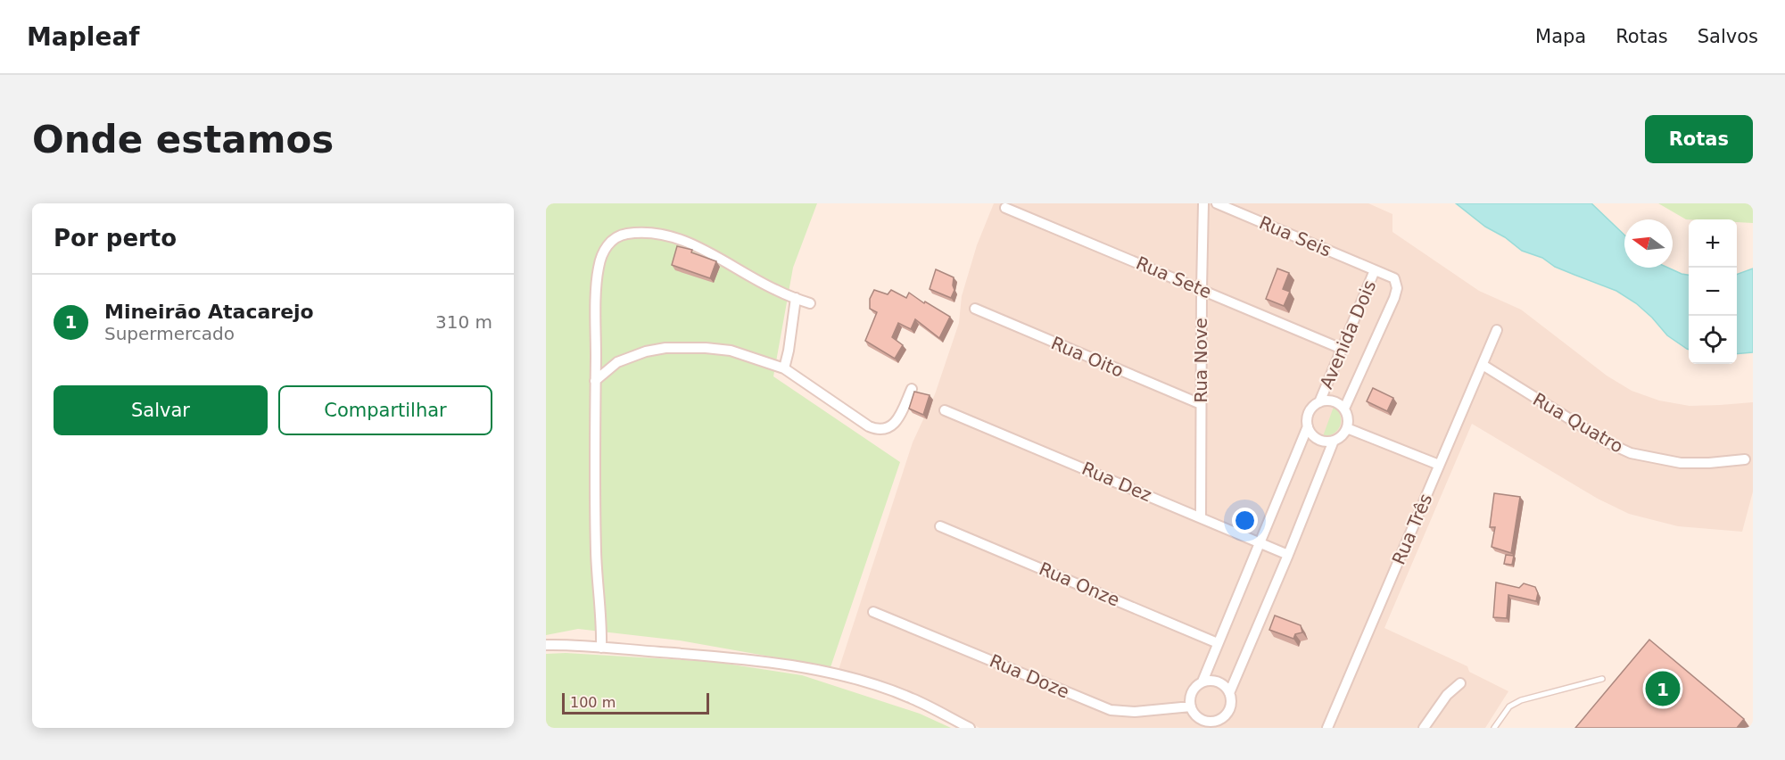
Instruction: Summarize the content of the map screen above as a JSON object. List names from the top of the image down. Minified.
{"streets":{"street":["Rua Seis","Rua Sete","Avenida Dois","Rua Oito","Rua Nove","Rua Quatro","Rua Dez","Rua Três","Rua Onze","Rua Doze"]},"crossings":[["Rua Seis","Avenida Dois"],["Rua Sete","Avenida Dois"],["Rua Sete","Rua Nove"],["Avenida Dois","Rua Dez"],["Avenida Dois","Rua Onze"],["Avenida Dois","Rua Doze"],["Rua Oito","Rua Nove"],["Rua Nove","Rua Dez"],["Rua Quatro","Rua Três"]],"scale_bar":"100 m","north":"left","page":{"header":"Mapleaf","nav":["Mapa","Rotas","Salvos"],"buttons":["Rotas",["Salvar","Compartilhar"]],"title":"Onde estamos","heading":"Por perto","map_buttons":["+","−"],"list":[{"mark":"1","name":"Mineirão Atacarejo","note":"Supermercado","value":"310 m"}],"pins":"1","scale":"100 m"}}
